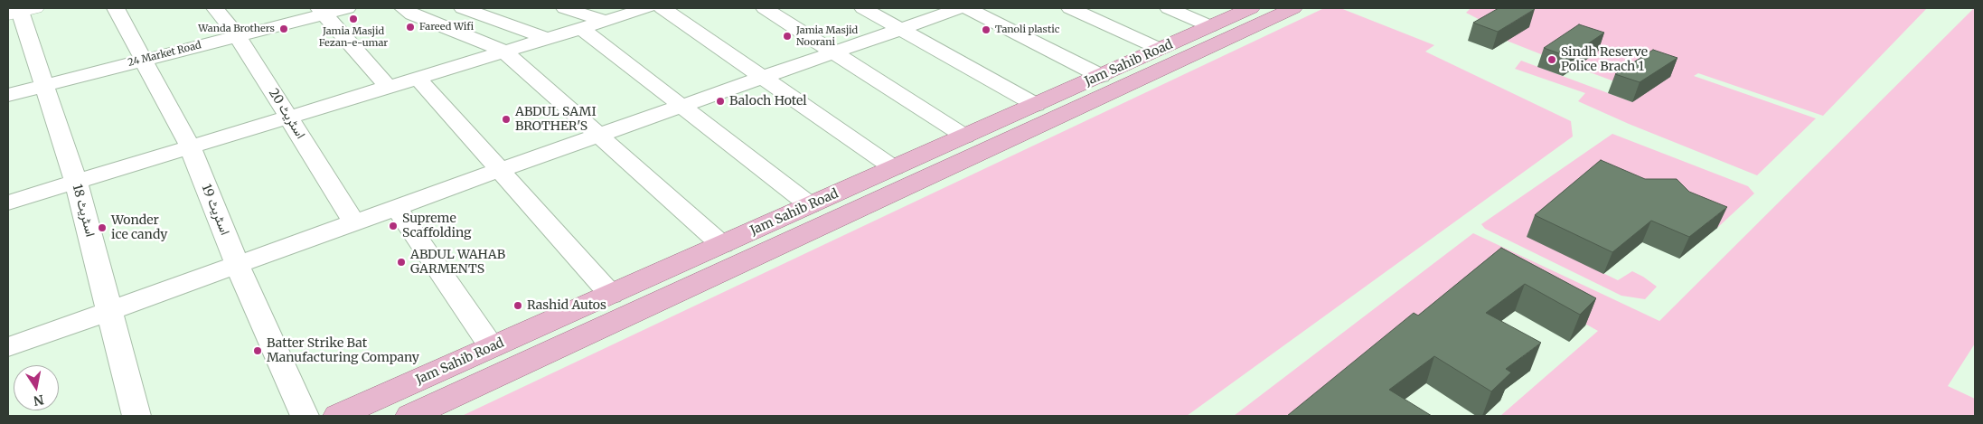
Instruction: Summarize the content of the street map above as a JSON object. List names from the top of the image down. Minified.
{"streets":{"main road":["Jam Sahib Road"],"street":["24 Market Road","اسٹریٹ 20","اسٹریٹ 19","اسٹریٹ 18"]},"crossings":[["24 Market Road","اسٹریٹ 20"],["24 Market Road","اسٹریٹ 19"],["24 Market Road","اسٹریٹ 18"]],"places":["Jamia Masjid Fezan-e-umar","Fareed Wifi","Wanda Brothers","Tanoli plastic","Jamia Masjid Noorani","Sindh Reserve Police Brach 1","Baloch Hotel","ABDUL SAMI BROTHER'S","Supreme Scaffolding","Wonder ice candy","ABDUL WAHAB GARMENTS","Rashid Autos","Batter Strike Bat Manufacturing Company"],"north":"bottom"}
